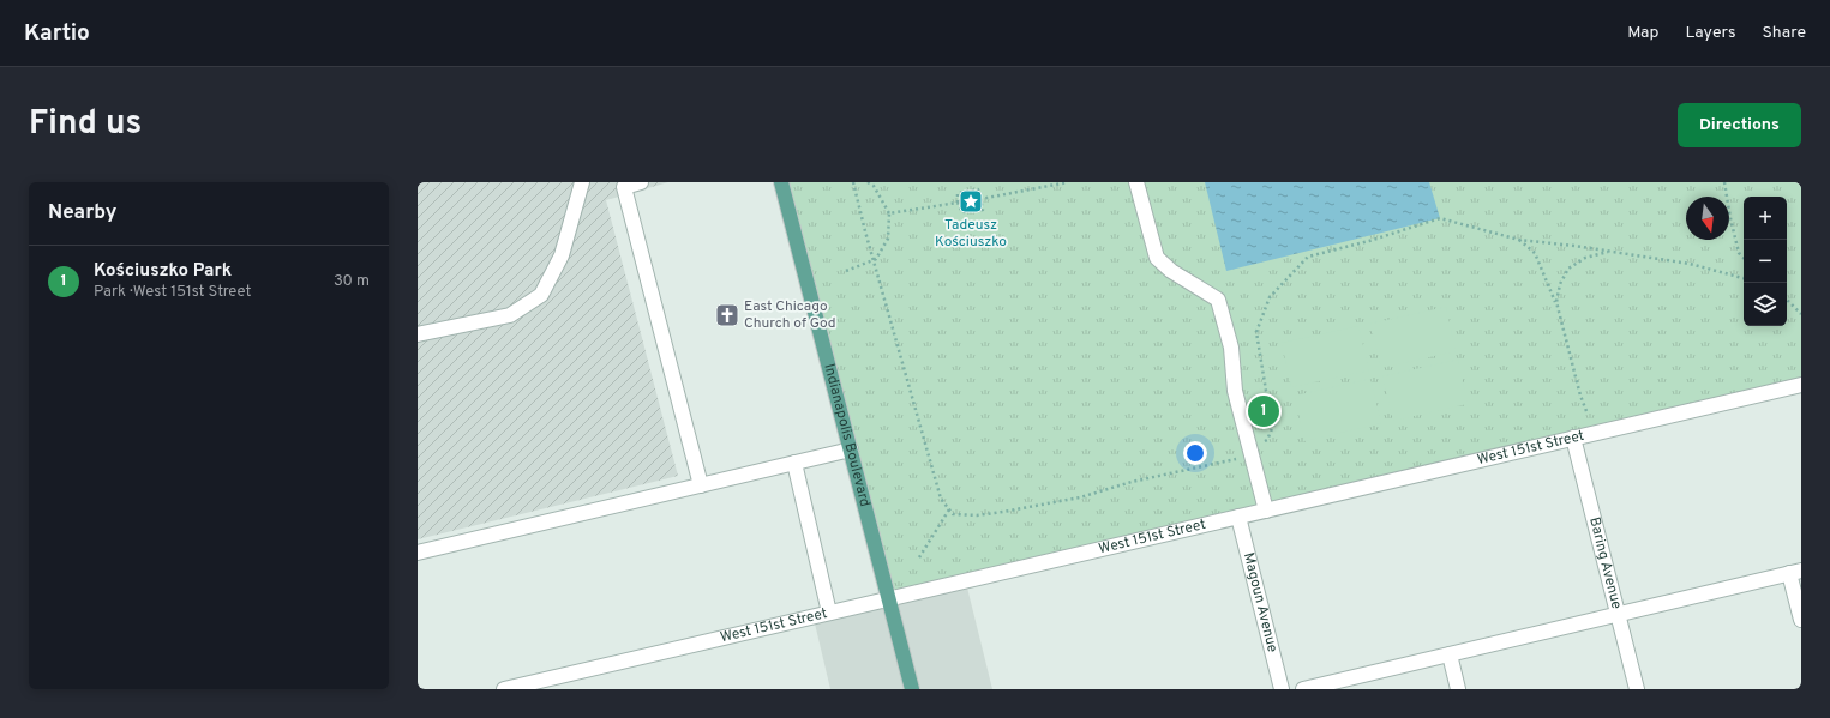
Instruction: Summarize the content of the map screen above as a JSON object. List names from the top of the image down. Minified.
{"streets":{"main road":["Indianapolis Boulevard"],"street":["West 151st Street","Baring Avenue","Magoun Avenue"]},"crossings":[["Indianapolis Boulevard","West 151st Street"],["West 151st Street","Baring Avenue"],["West 151st Street","Magoun Avenue"]],"places":{"place":["Tadeusz Kościuszko"],"church":["East Chicago Church of God"]},"north":"bottom","page":{"header":"Kartio","nav":["Map","Layers","Share"],"title":"Find us","buttons":"Directions","heading":"Nearby","map_buttons":["+","−"],"list":[{"mark":"1","name":"Kościuszko Park","note":"Park · West 151st Street","value":"30 m"}],"pins":"1"}}
